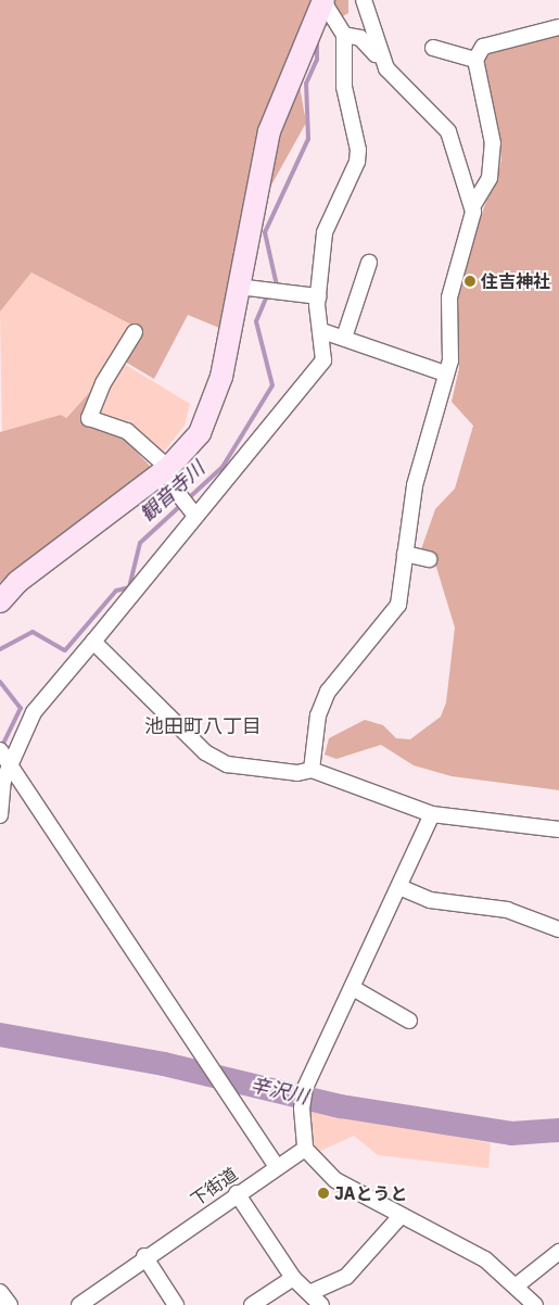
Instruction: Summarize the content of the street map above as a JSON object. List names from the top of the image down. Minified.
{"streets":{"street":["下街道"]},"districts":["池田町八丁目"],"water":["観音寺川","辛沢川"],"places":["住吉神社","JAとうと"]}
